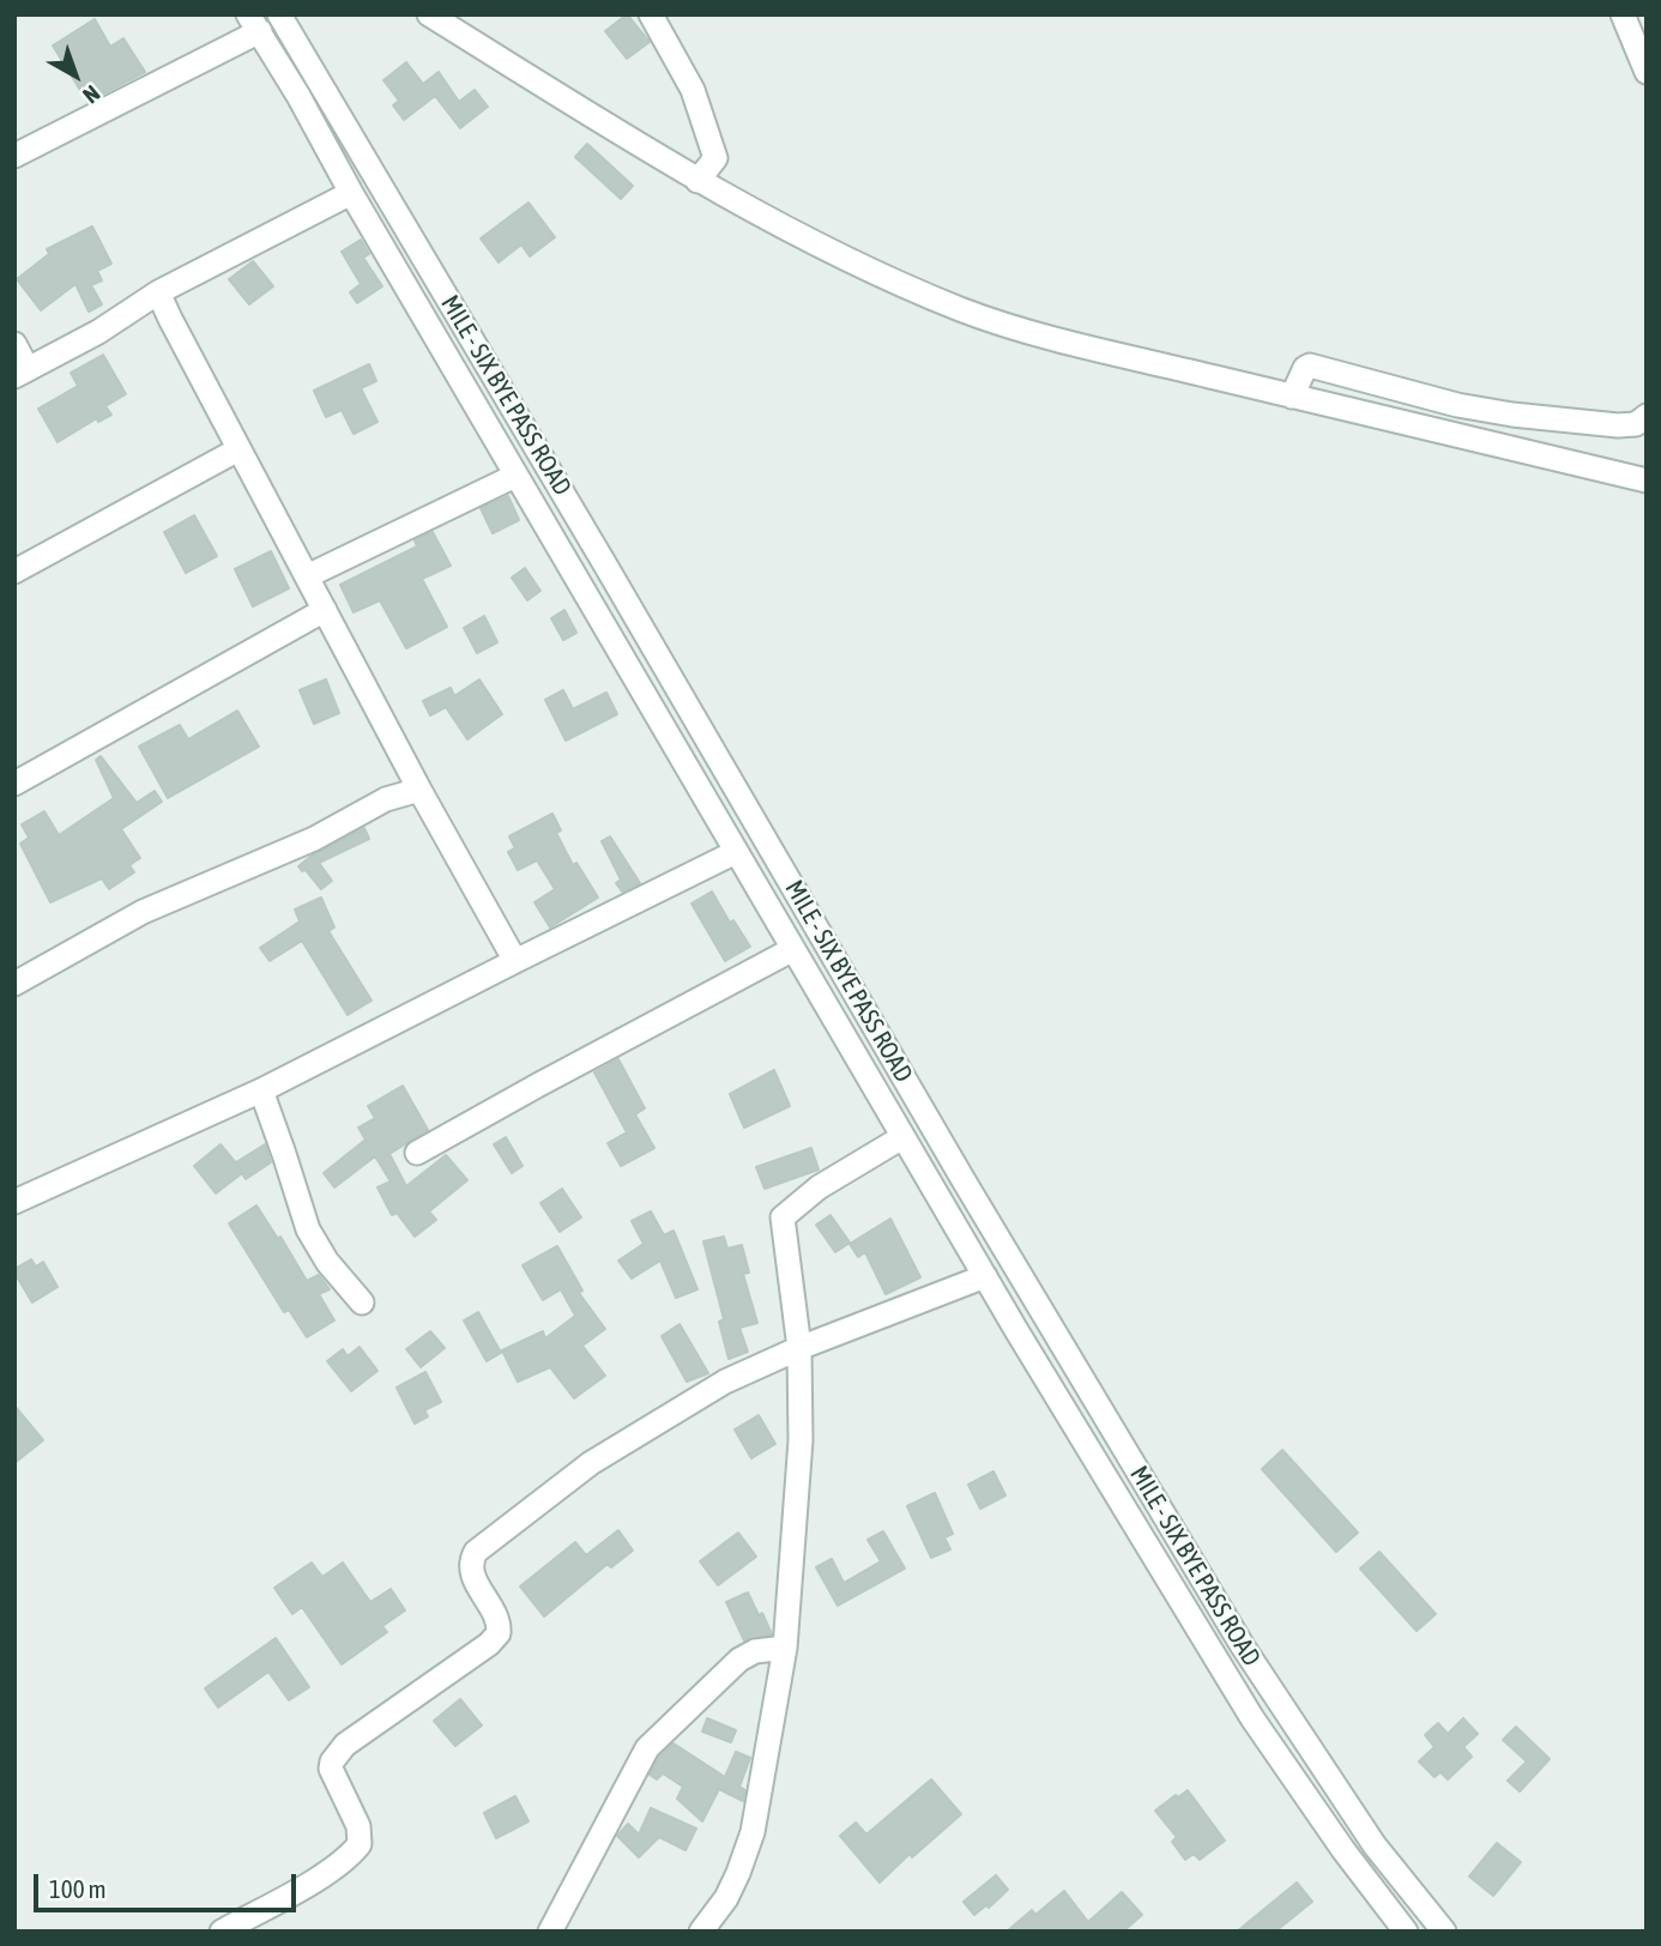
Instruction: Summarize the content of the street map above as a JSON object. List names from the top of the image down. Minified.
{"streets":{"street":["MILE - SIX BYE PASS ROAD"]},"scale_bar":"100 m","north":"bottom right"}
